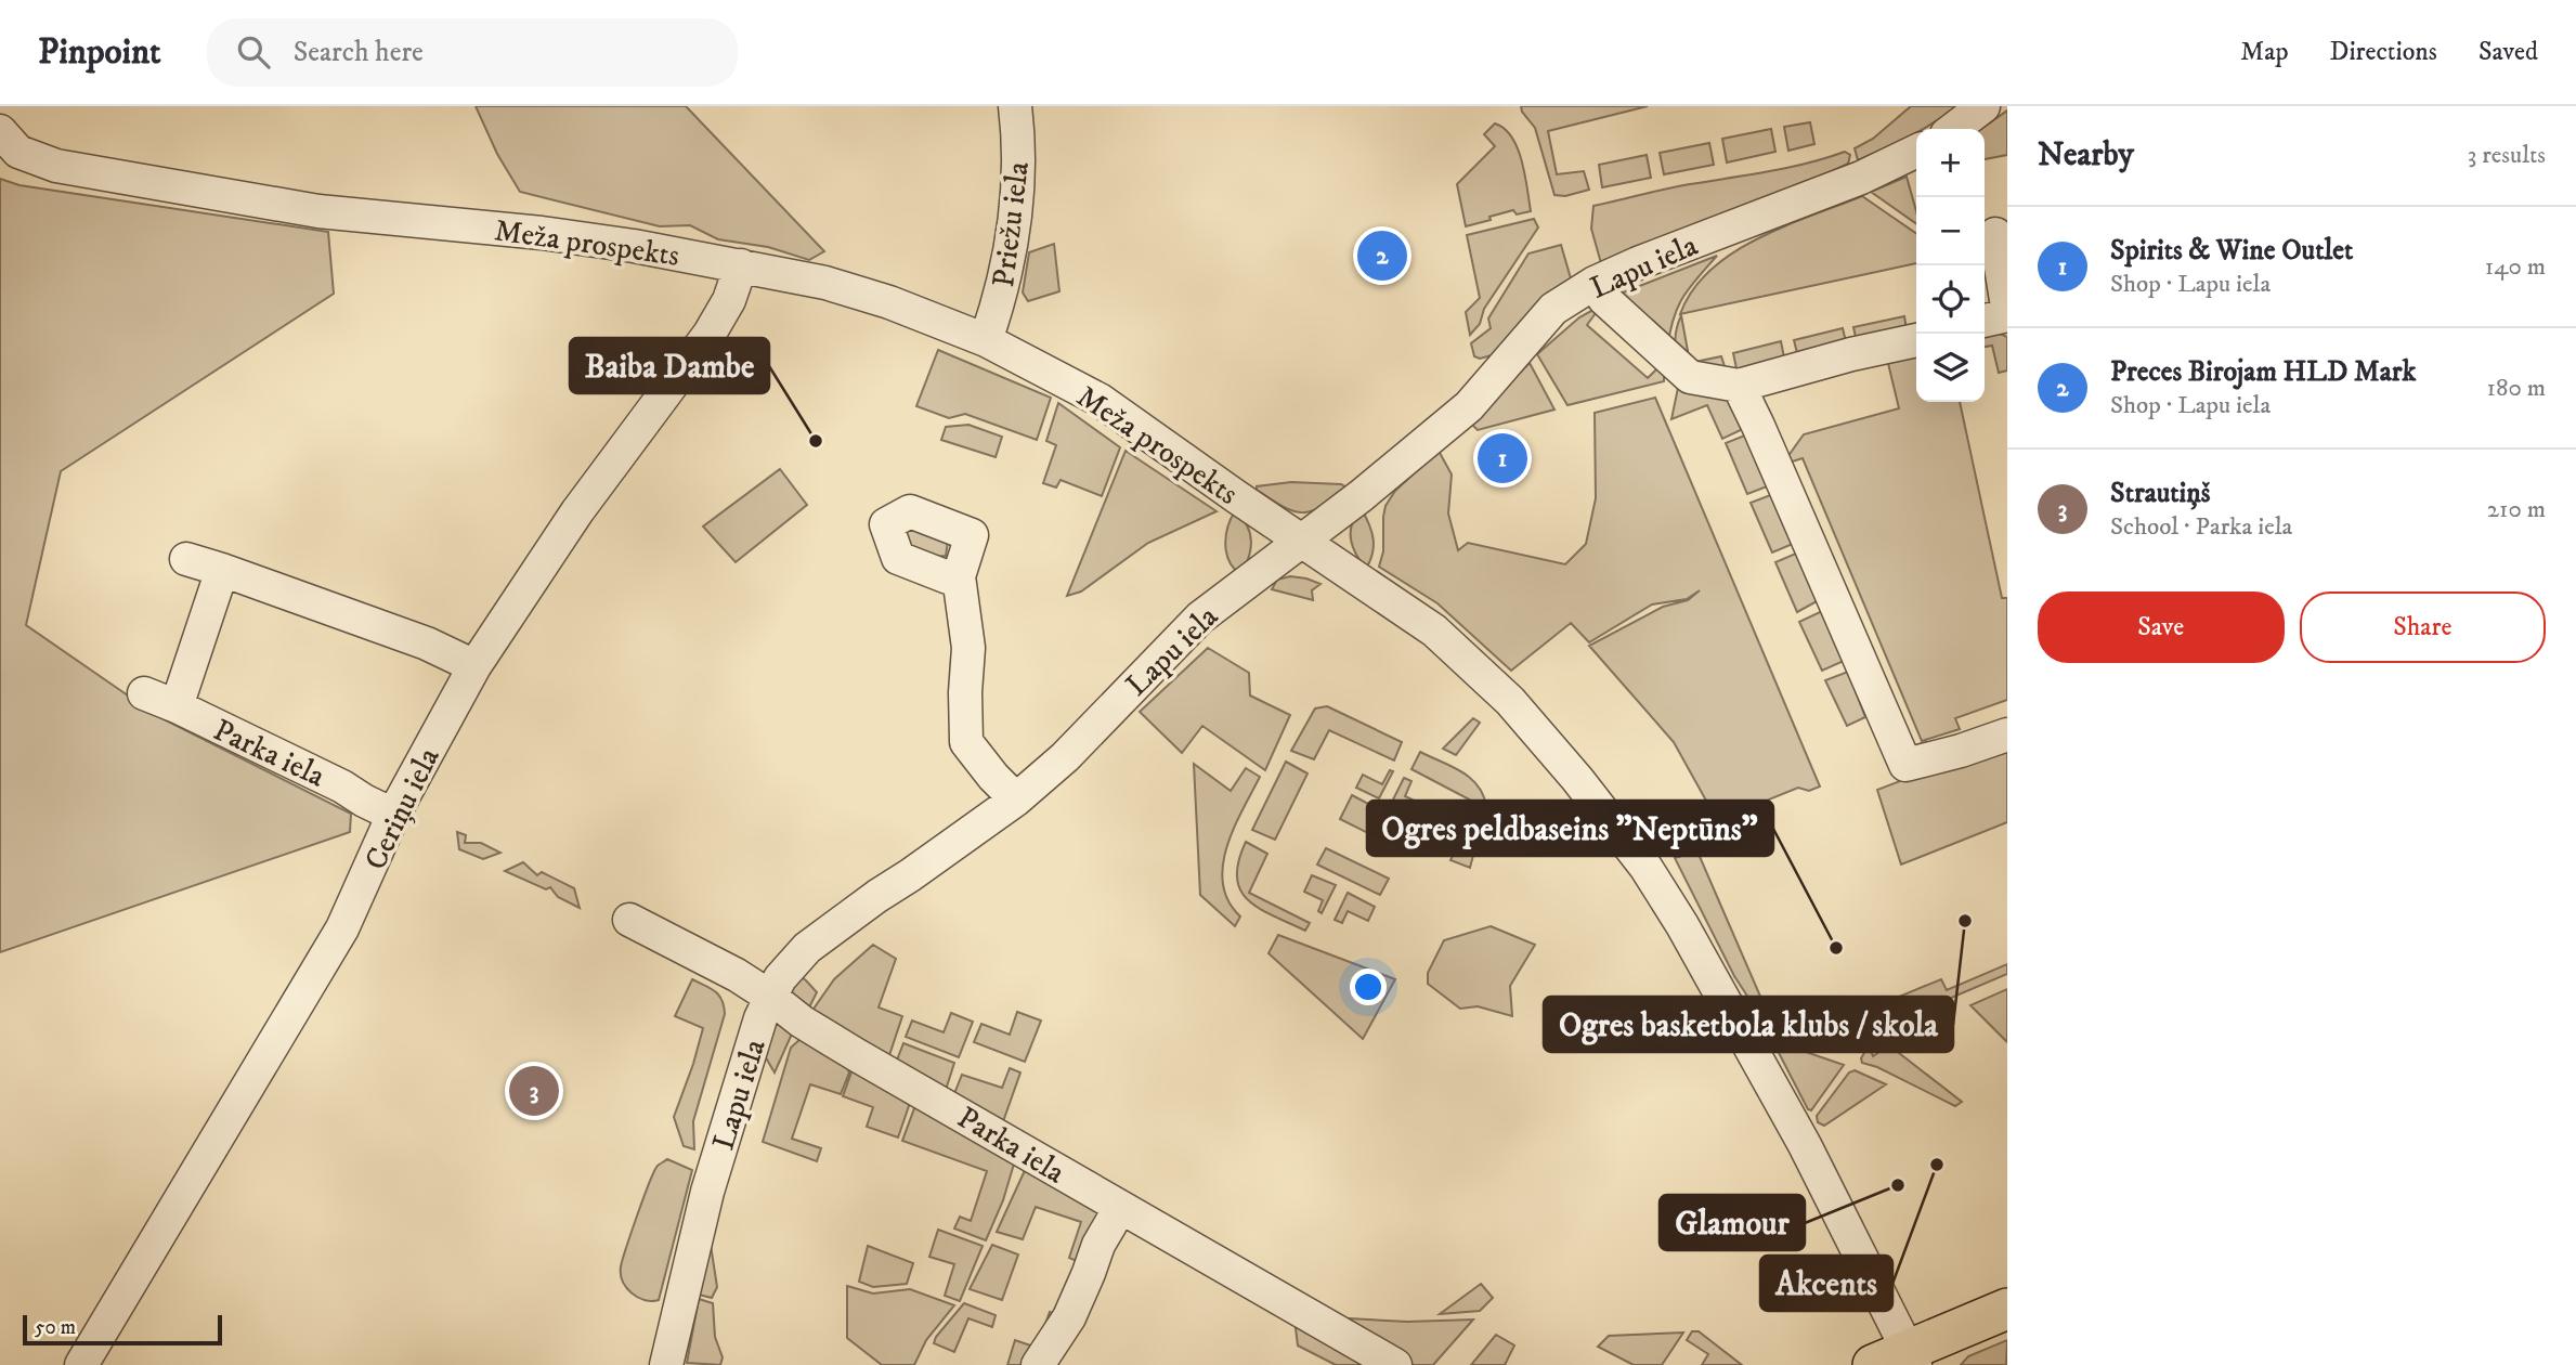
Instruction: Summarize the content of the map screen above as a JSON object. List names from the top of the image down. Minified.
{"streets":{"street":["Priežu iela","Meža prospekts","Lapu iela","Parka iela","Ceriņu iela"]},"crossings":[["Priežu iela","Meža prospekts"],["Meža prospekts","Lapu iela"],["Meža prospekts","Ceriņu iela"],["Lapu iela","Parka iela"],["Parka iela","Ceriņu iela"]],"places":["Baiba Dambe","Ogres basketbola klubs / skola","Ogres peldbaseins \"Neptūns\"","Akcents","Glamour"],"scale_bar":"50 m","page":{"header":"Pinpoint","search":"Search here","nav":["Map","Directions","Saved"],"heading":["Nearby","3 results"],"map_buttons":["+","−"],"list":[{"mark":"1","name":"Spirits & Wine Outlet","note":"Shop · Lapu iela","value":"140 m"},{"mark":"2","name":"Preces Birojam HLD Mark","note":"Shop · Lapu iela","value":"180 m"},{"mark":"3","name":"Strautiņš","note":"School · Parka iela","value":"210 m"}],"pins":["2","1","3"],"buttons":["Save","Share"],"scale":"50 m"}}
